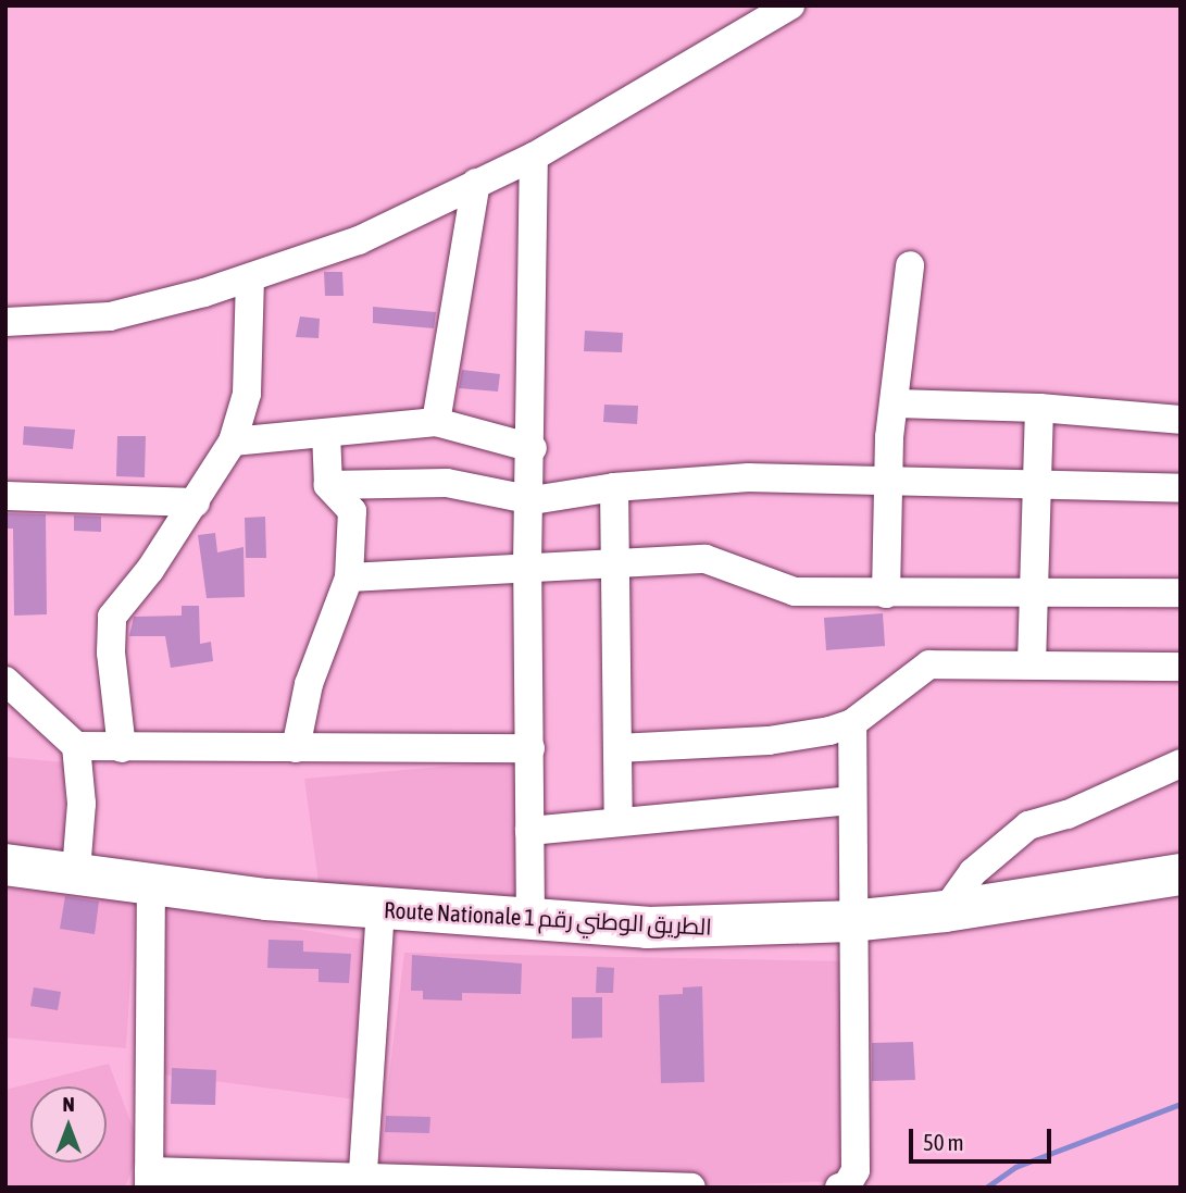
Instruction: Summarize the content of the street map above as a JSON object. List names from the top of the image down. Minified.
{"streets":{"highway":["Route Nationale الطريق الوطني رقم 1"]},"scale_bar":"50 m","north":"top"}
